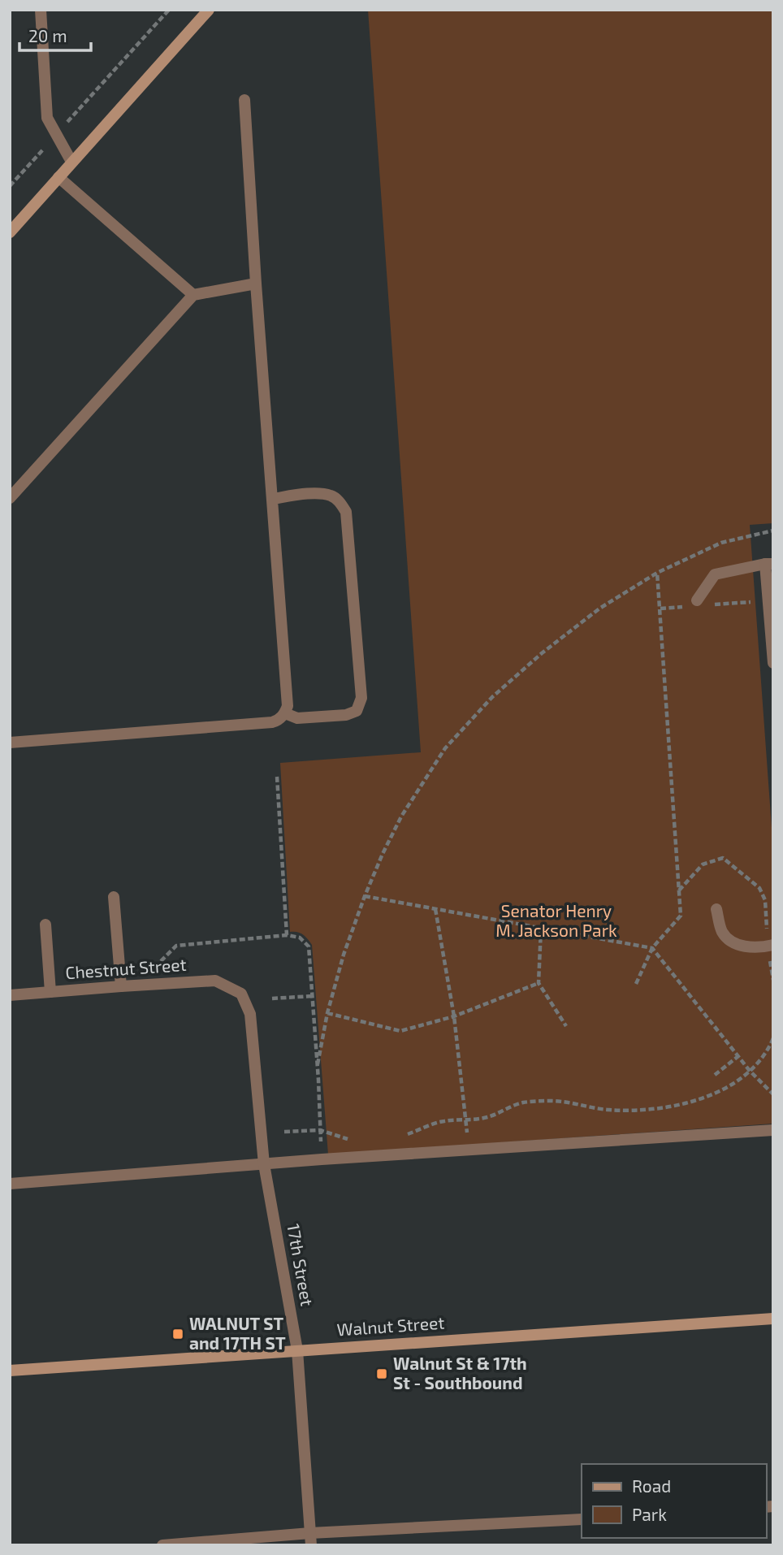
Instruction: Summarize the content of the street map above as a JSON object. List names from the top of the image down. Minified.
{"streets":{"main road":["Walnut Street"],"street":["Chestnut Street","17th Street"]},"crossings":[["Chestnut Street","17th Street"],["17th Street","Walnut Street"]],"parks":["Senator Henry M. Jackson Park"],"places":{"transit":["WALNUT ST and 17TH ST","Walnut St & 17th St - Southbound"]},"legend":["Road","Park"],"scale_bar":"20 m"}
